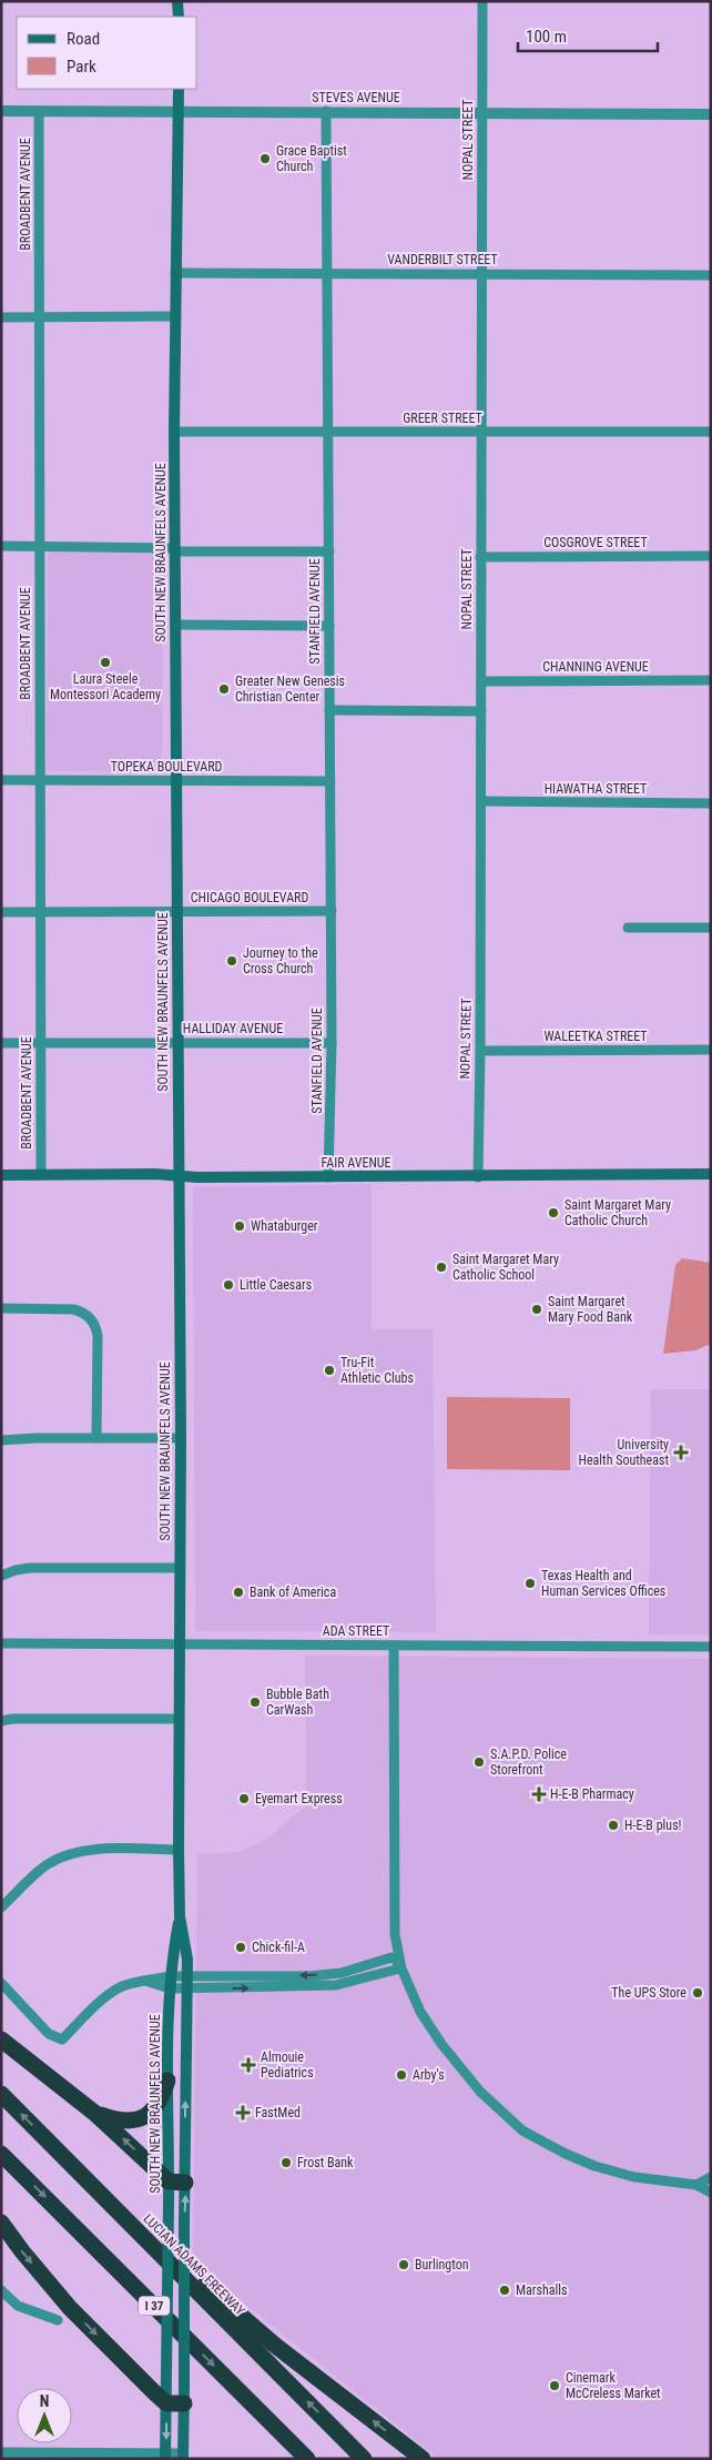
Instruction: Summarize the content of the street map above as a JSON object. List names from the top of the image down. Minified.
{"streets":{"highway":["LUCIAN ADAMS FREEWAY","I 37"],"main road":["SOUTH NEW BRAUNFELS AVENUE","FAIR AVENUE"],"street":["STEVES AVENUE","NOPAL STREET","BROADBENT AVENUE","VANDERBILT STREET","GREER STREET","COSGROVE STREET","STANFIELD AVENUE","CHANNING AVENUE","TOPEKA BOULEVARD","HIAWATHA STREET","CHICAGO BOULEVARD","HALLIDAY AVENUE","WALEETKA STREET","ADA STREET"]},"crossings":[["STEVES AVENUE","NOPAL STREET"],["STEVES AVENUE","BROADBENT AVENUE"],["STEVES AVENUE","SOUTH NEW BRAUNFELS AVENUE"],["STEVES AVENUE","STANFIELD AVENUE"],["NOPAL STREET","VANDERBILT STREET"],["NOPAL STREET","GREER STREET"],["NOPAL STREET","COSGROVE STREET"],["NOPAL STREET","CHANNING AVENUE"],["NOPAL STREET","HIAWATHA STREET"],["NOPAL STREET","WALEETKA STREET"],["NOPAL STREET","FAIR AVENUE"],["BROADBENT AVENUE","TOPEKA BOULEVARD"],["BROADBENT AVENUE","CHICAGO BOULEVARD"],["BROADBENT AVENUE","HALLIDAY AVENUE"],["BROADBENT AVENUE","FAIR AVENUE"],["VANDERBILT STREET","SOUTH NEW BRAUNFELS AVENUE"],["VANDERBILT STREET","STANFIELD AVENUE"],["GREER STREET","SOUTH NEW BRAUNFELS AVENUE"],["GREER STREET","STANFIELD AVENUE"],["SOUTH NEW BRAUNFELS AVENUE","TOPEKA BOULEVARD"],["SOUTH NEW BRAUNFELS AVENUE","CHICAGO BOULEVARD"],["SOUTH NEW BRAUNFELS AVENUE","HALLIDAY AVENUE"],["SOUTH NEW BRAUNFELS AVENUE","FAIR AVENUE"],["SOUTH NEW BRAUNFELS AVENUE","ADA STREET"],["STANFIELD AVENUE","TOPEKA BOULEVARD"],["STANFIELD AVENUE","CHICAGO BOULEVARD"],["STANFIELD AVENUE","HALLIDAY AVENUE"],["STANFIELD AVENUE","FAIR AVENUE"]],"places":{"other":["Grace Baptist Church","Laura Steele Montessori Academy","Greater New Genesis Christian Center","Journey to the Cross Church","Saint Margaret Mary Catholic Church","Whataburger","Saint Margaret Mary Catholic School","Little Caesars","Saint Margaret Mary Food Bank","Tru-Fit Athletic Clubs","Texas Health and Human Services Offices","Bank of America","Bubble Bath CarWash","S.A.P.D. Police Storefront","Eyemart Express","H-E-B plus!","Chick-fil-A","The UPS Store","Arby's","Frost Bank","Burlington","Marshalls","Cinemark McCreless Market"],"health":["University Health Southeast","H-E-B Pharmacy","Almouie Pediatrics","FastMed"]},"legend":["Road","Park"],"scale_bar":"100 m","north":"top"}
